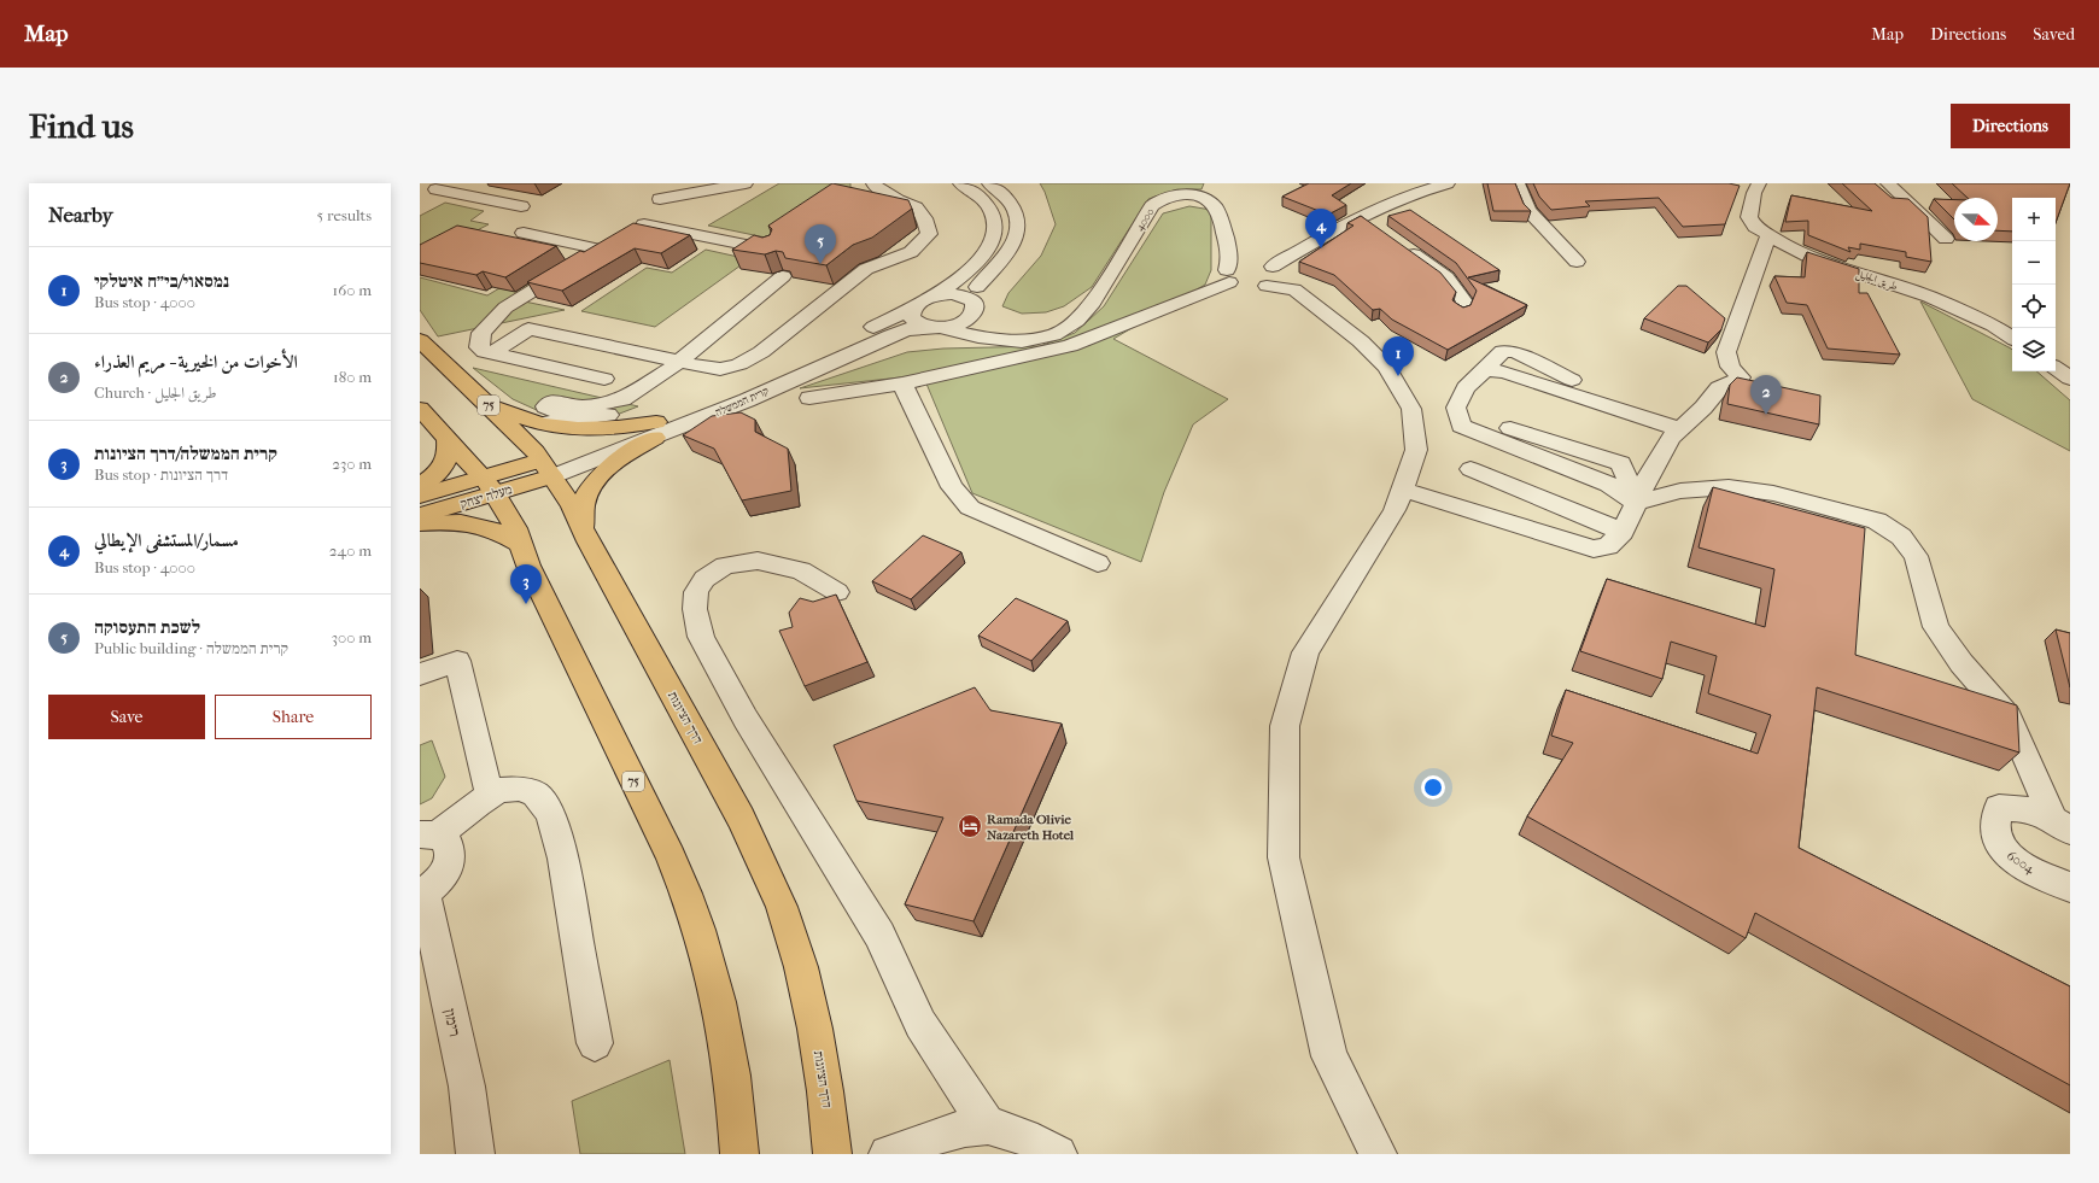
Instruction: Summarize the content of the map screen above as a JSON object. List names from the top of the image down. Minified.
{"streets":{"main road":["75","מעלה יצחק","דרך הציונות"],"street":["4000","طريق الجليل","קרית הממשלה","6004","רימון"]},"crossings":[["4000","קרית הממשלה"],["קרית הממשלה","מעלה יצחק"],["קרית הממשלה","דרך הציונות"],["75","מעלה יצחק"],["מעלה יצחק","דרך הציונות"]],"places":{"hotel":["Ramada Olivie Nazareth Hotel"]},"north":"right","page":{"header":"Map","nav":["Map","Directions","Saved"],"buttons":["Directions",["Save","Share"]],"title":"Find us","heading":["Nearby","5 results"],"map_buttons":["+","−"],"pins":["4","5","1","2","3"],"list":[{"mark":"1","name":"נמסאוי/בי״ח איטלקי","note":"Bus stop · 4000","value":"160 m"},{"mark":"2","name":"الأخوات من الخيرية - مريم العذراء","note":"Church · طريق الجليل","value":"180 m"},{"mark":"3","name":"קרית הממשלה/דרך הציונות","note":"Bus stop · דרך הציונות","value":"230 m"},{"mark":"4","name":"مسمار/المستشفى الإيطالي","note":"Bus stop · 4000","value":"240 m"},{"mark":"5","name":"לשכת התעסוקה","note":"Public building · קרית הממשלה","value":"300 m"}]}}
